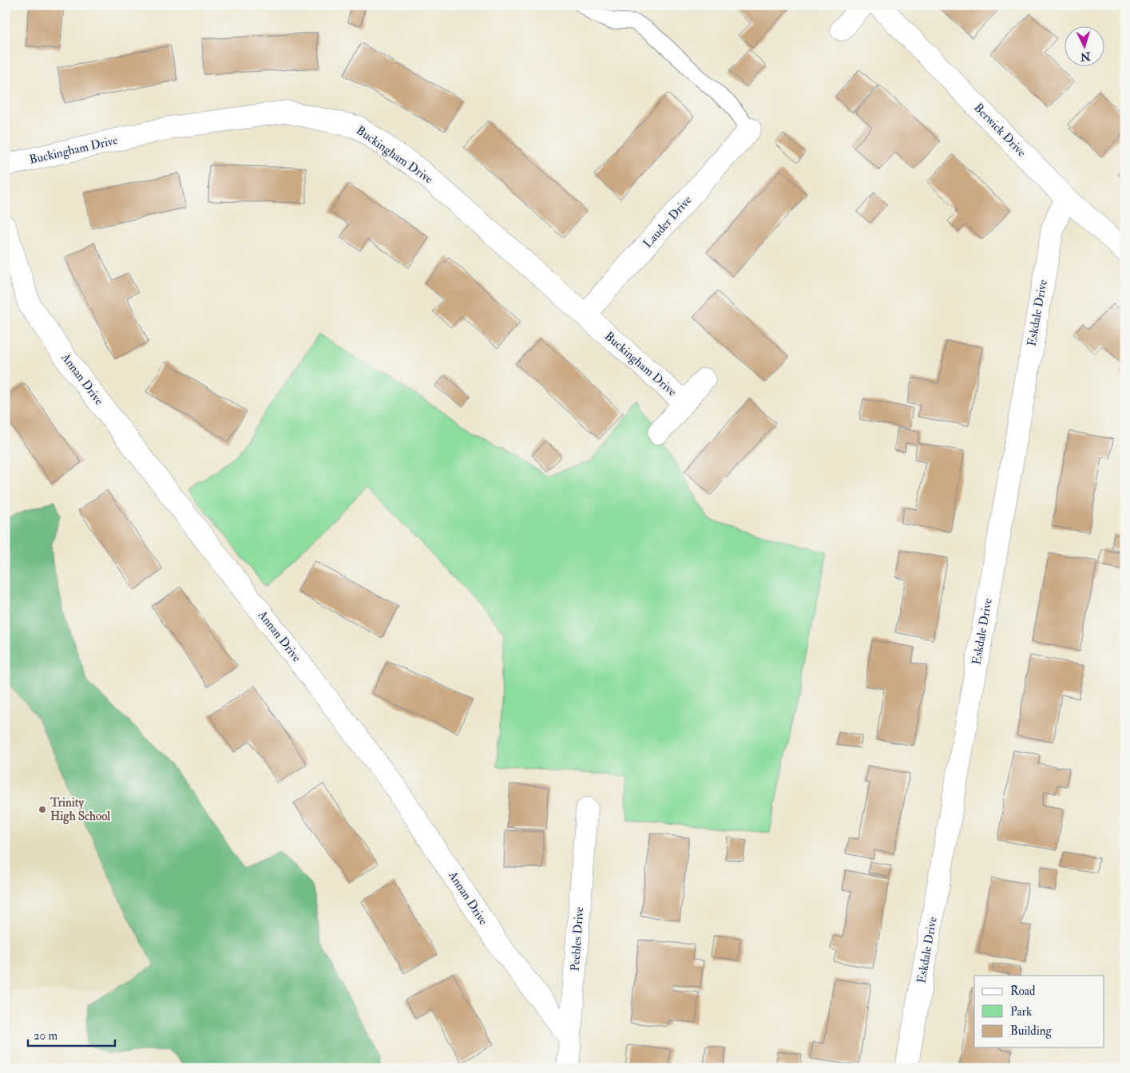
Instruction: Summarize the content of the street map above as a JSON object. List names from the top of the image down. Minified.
{"streets":{"street":["Berwick Drive","Buckingham Drive","Lauder Drive","Eskdale Drive","Annan Drive","Peebles Drive"]},"crossings":[["Berwick Drive","Eskdale Drive"],["Buckingham Drive","Lauder Drive"],["Annan Drive","Peebles Drive"]],"places":["Trinity High School"],"legend":["Road","Park","Building"],"scale_bar":"20 m","north":"bottom"}
